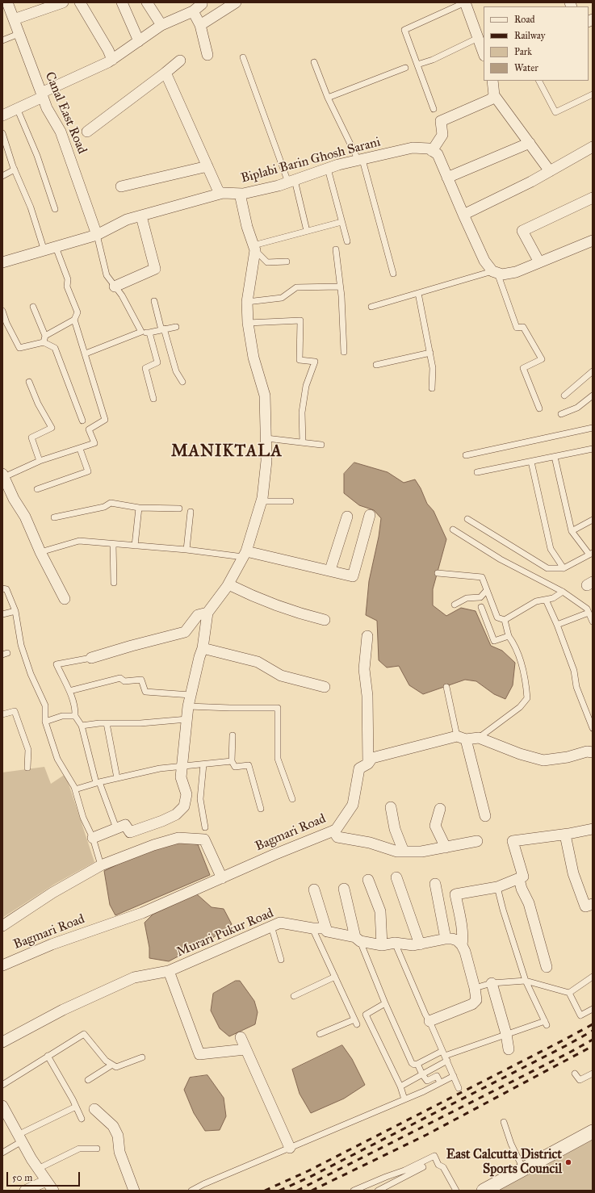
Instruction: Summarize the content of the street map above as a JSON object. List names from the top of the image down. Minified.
{"streets":{"street":["Canal East Road","Biplabi Barin Ghosh Sarani","Bagmari Road","Murari Pukur Road"]},"crossings":[["Canal East Road","Biplabi Barin Ghosh Sarani"]],"districts":["MANIKTALA"],"places":["East Calcutta District Sports Council"],"legend":["Road","Railway","Park","Water"],"scale_bar":"50 m"}
